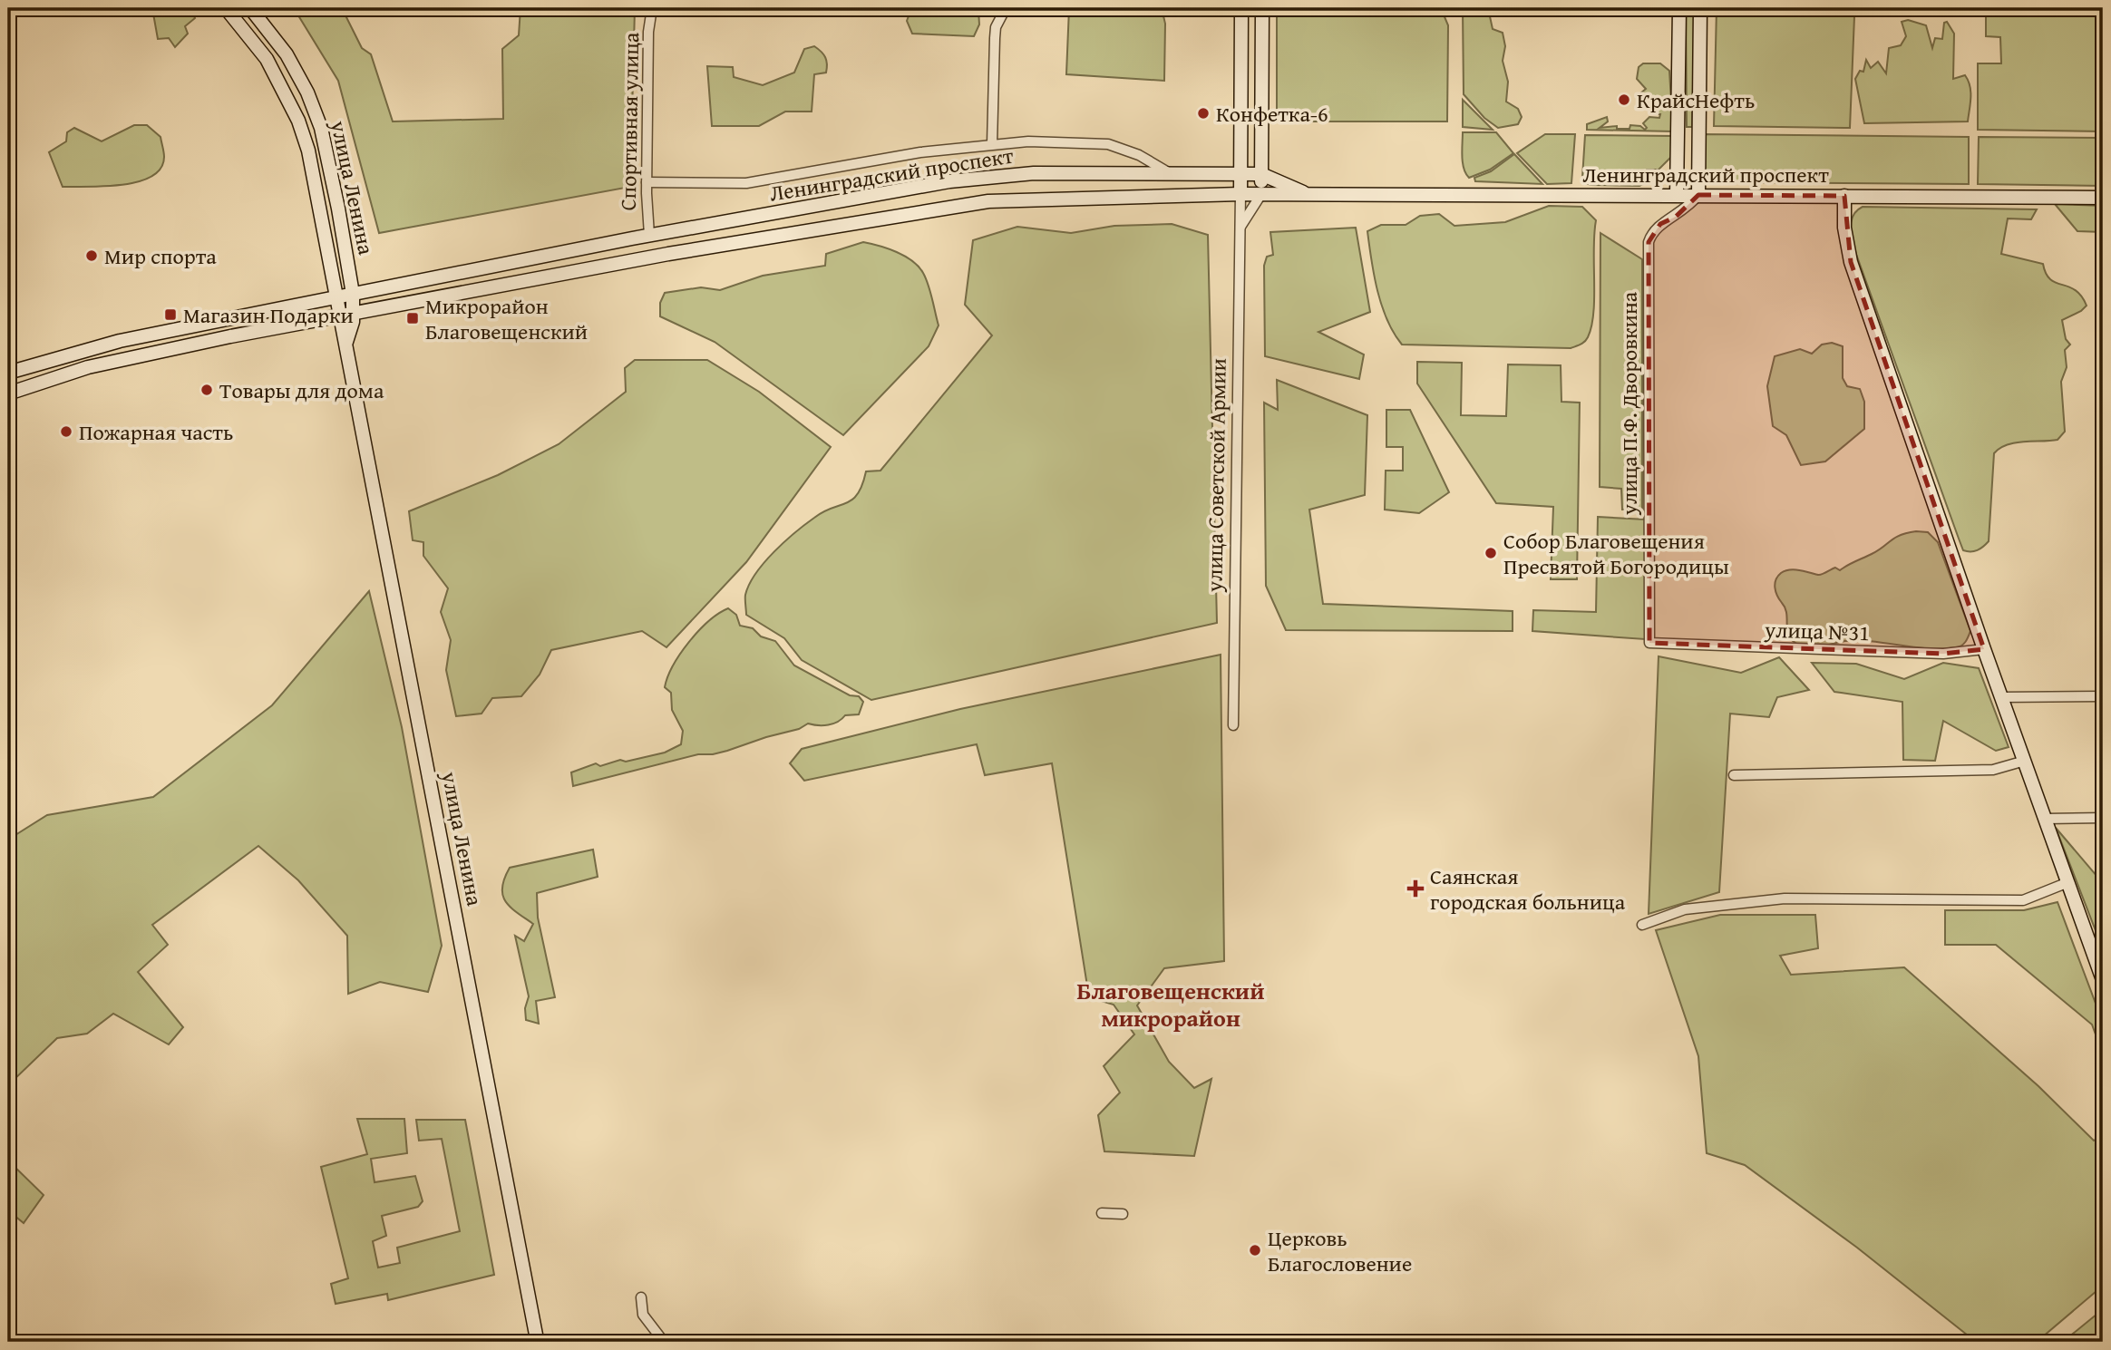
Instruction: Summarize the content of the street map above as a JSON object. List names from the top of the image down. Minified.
{"streets":{"main road":["Ленинградский проспект","улица Ленина","улица Советской Армии"],"street":["Спортивная улица","улица П.Ф. Дворовкина","улица №31"]},"crossings":[["Спортивная улица","Ленинградский проспект"],["Ленинградский проспект","улица Ленина"],["Ленинградский проспект","улица П.Ф. Дворовкина"],["Ленинградский проспект","улица Советской Армии"],["улица П.Ф. Дворовкина","улица №31"]],"districts":["Благовещенский микрорайон"],"places":{"other":["КрайсНефть","Конфетка-6","Мир спорта","Товары для дома","Пожарная часть","Собор Благовещения Пресвятой Богородицы","Церковь Благословение"],"transit":["Магазин Подарки","Микрорайон Благовещенский"],"health":["Саянская городская больница"]}}
